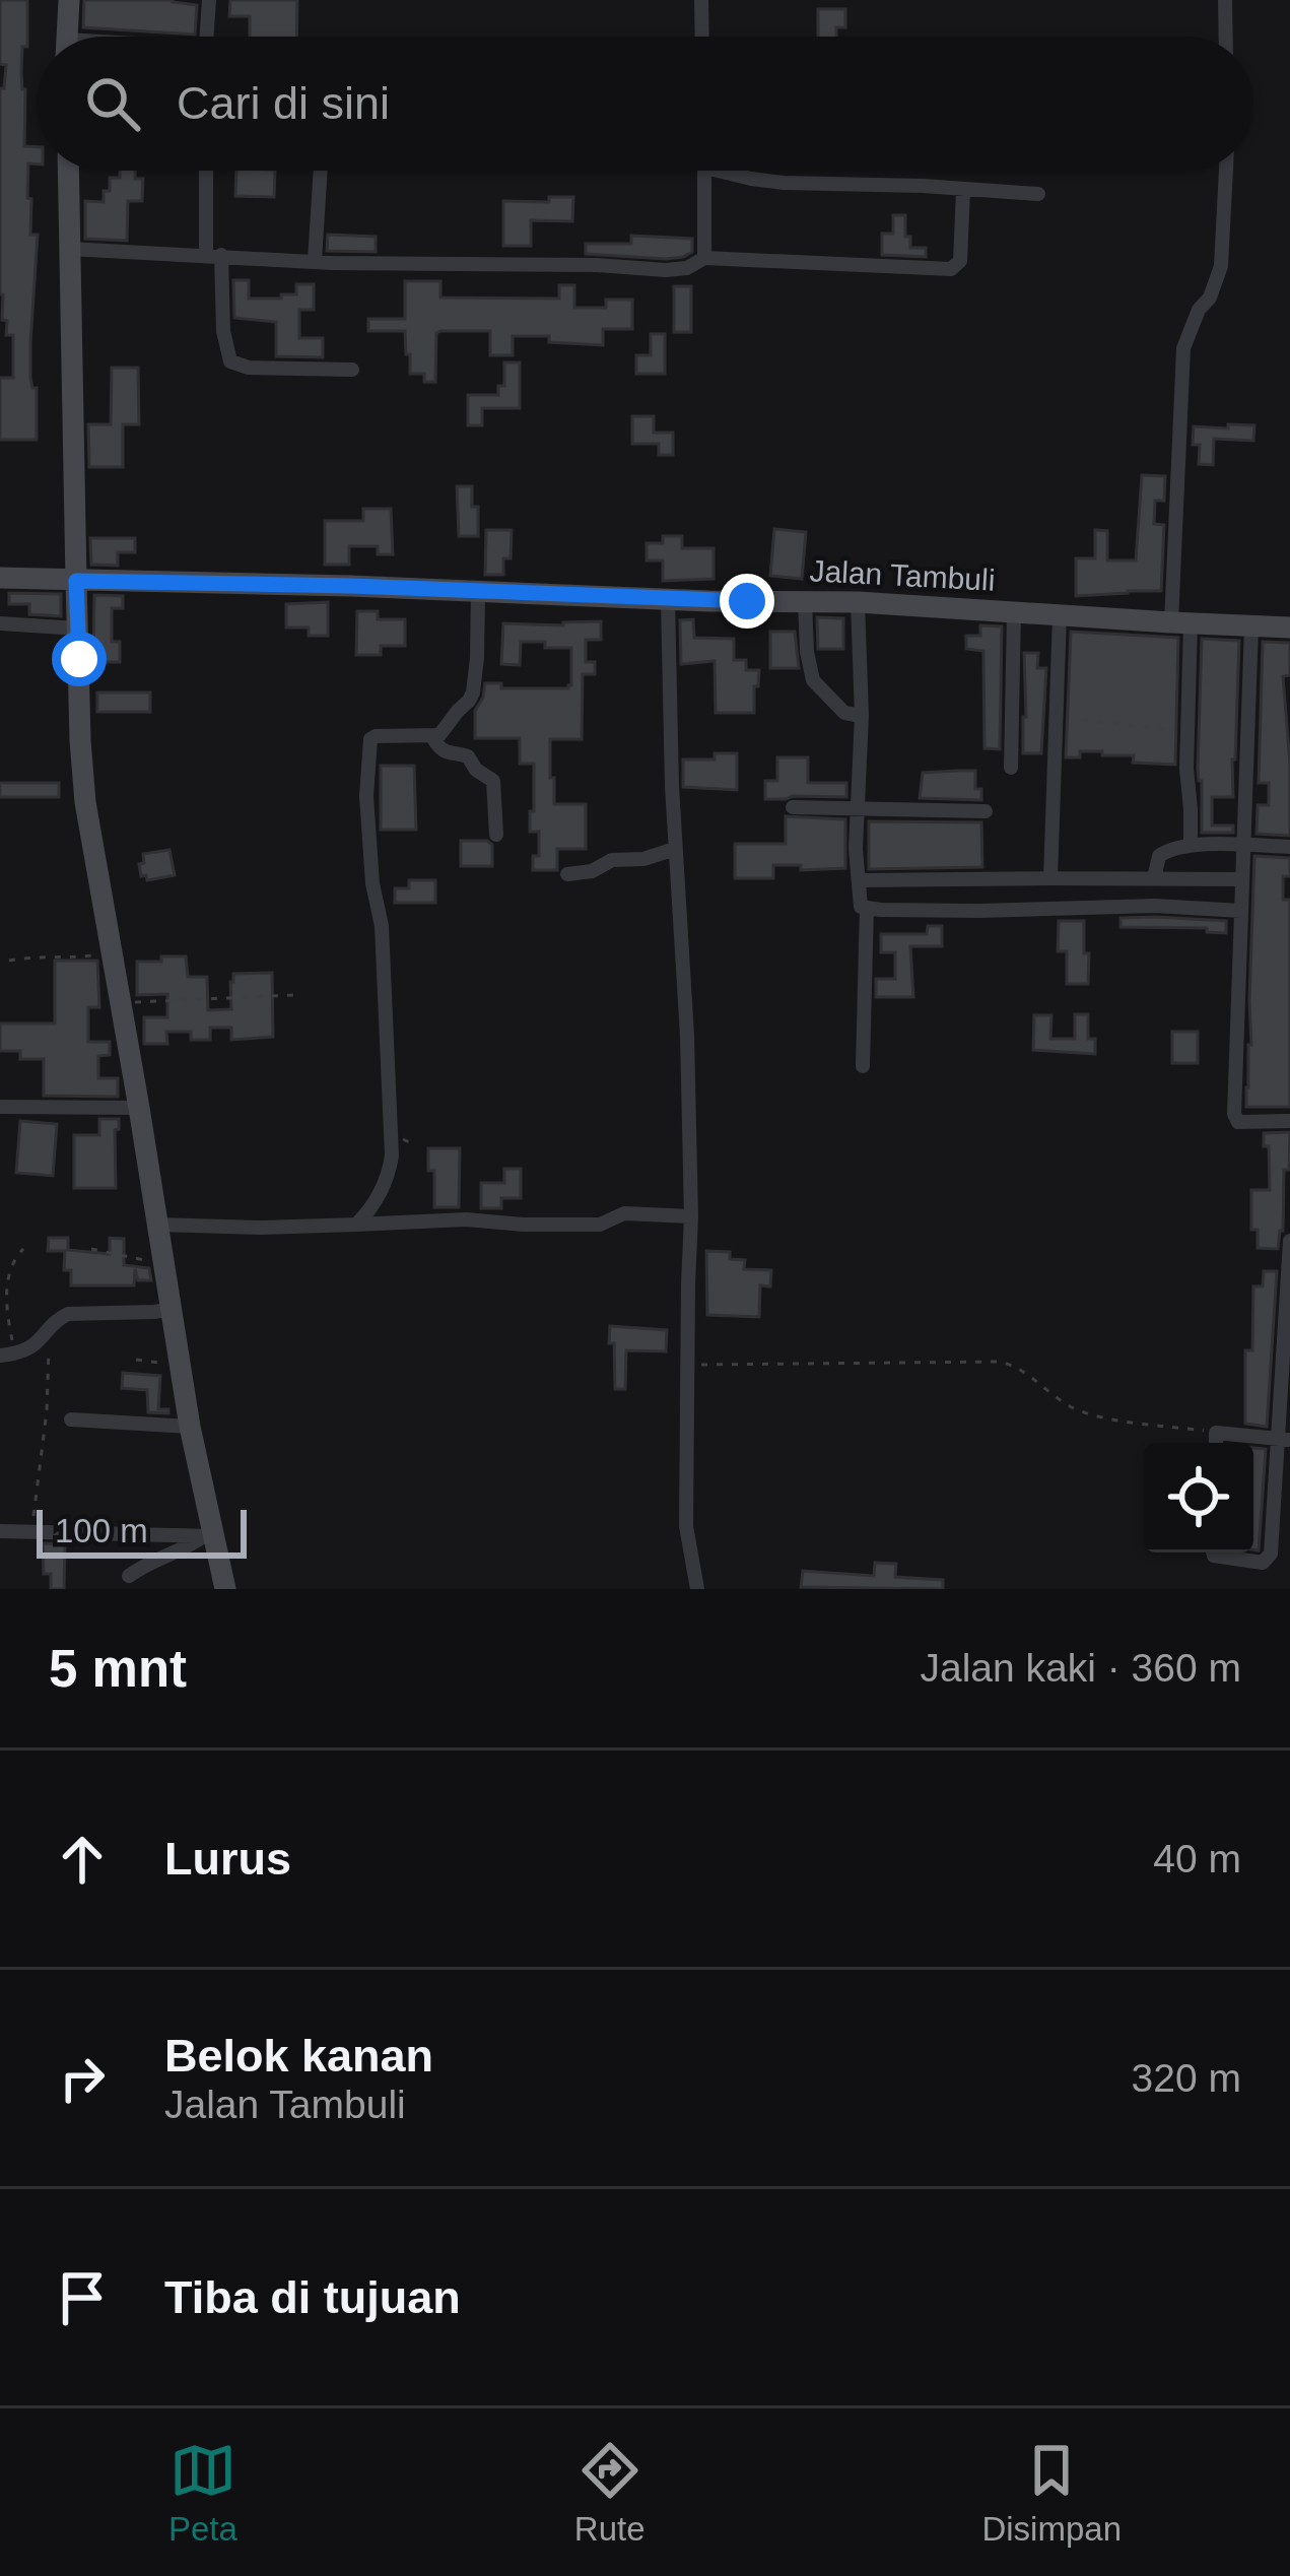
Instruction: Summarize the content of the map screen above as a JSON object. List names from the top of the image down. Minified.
{"streets":{"main road":["Jalan Tambuli"]},"scale_bar":"100 m","page":{"search":"Cari di sini","scale":"100 m","heading":["5 mnt","Jalan kaki · 360 m"],"list":[["Lurus","40 m"],["Belok kanan","Jalan Tambuli","320 m"],"Tiba di tujuan"],"nav":["Peta","Rute","Disimpan"]}}
